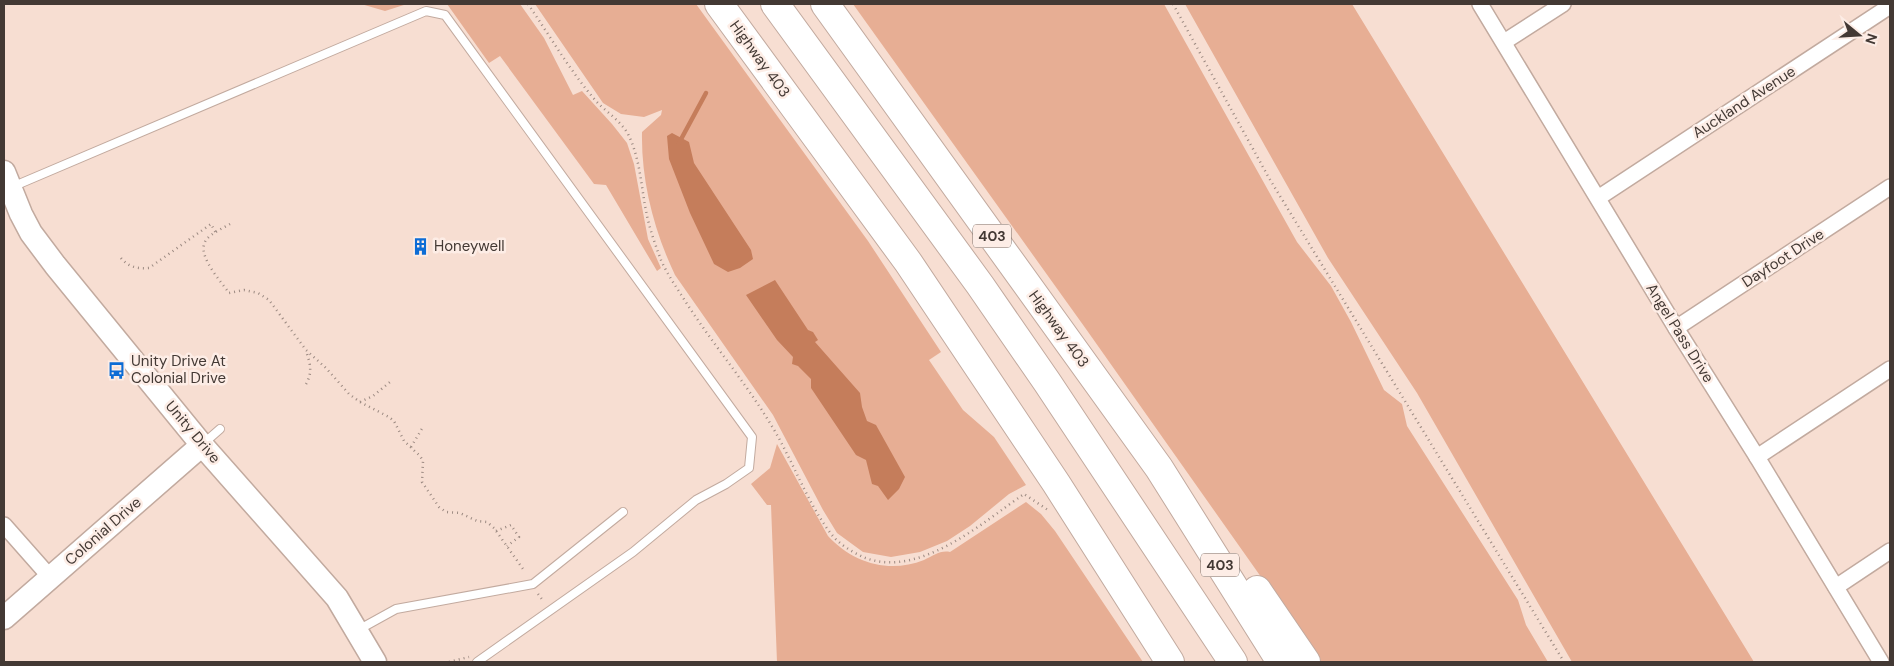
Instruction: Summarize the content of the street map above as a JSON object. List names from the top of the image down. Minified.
{"streets":{"highway":["Highway 403","403"],"street":["Auckland Avenue","Dayfoot Drive","Angel Pass Drive","Unity Drive","Colonial Drive"]},"crossings":[["Auckland Avenue","Angel Pass Drive"],["Dayfoot Drive","Angel Pass Drive"],["Unity Drive","Colonial Drive"]],"places":{"building":["Honeywell"],"bus stop":["Unity Drive At Colonial Drive"]},"north":"right"}
